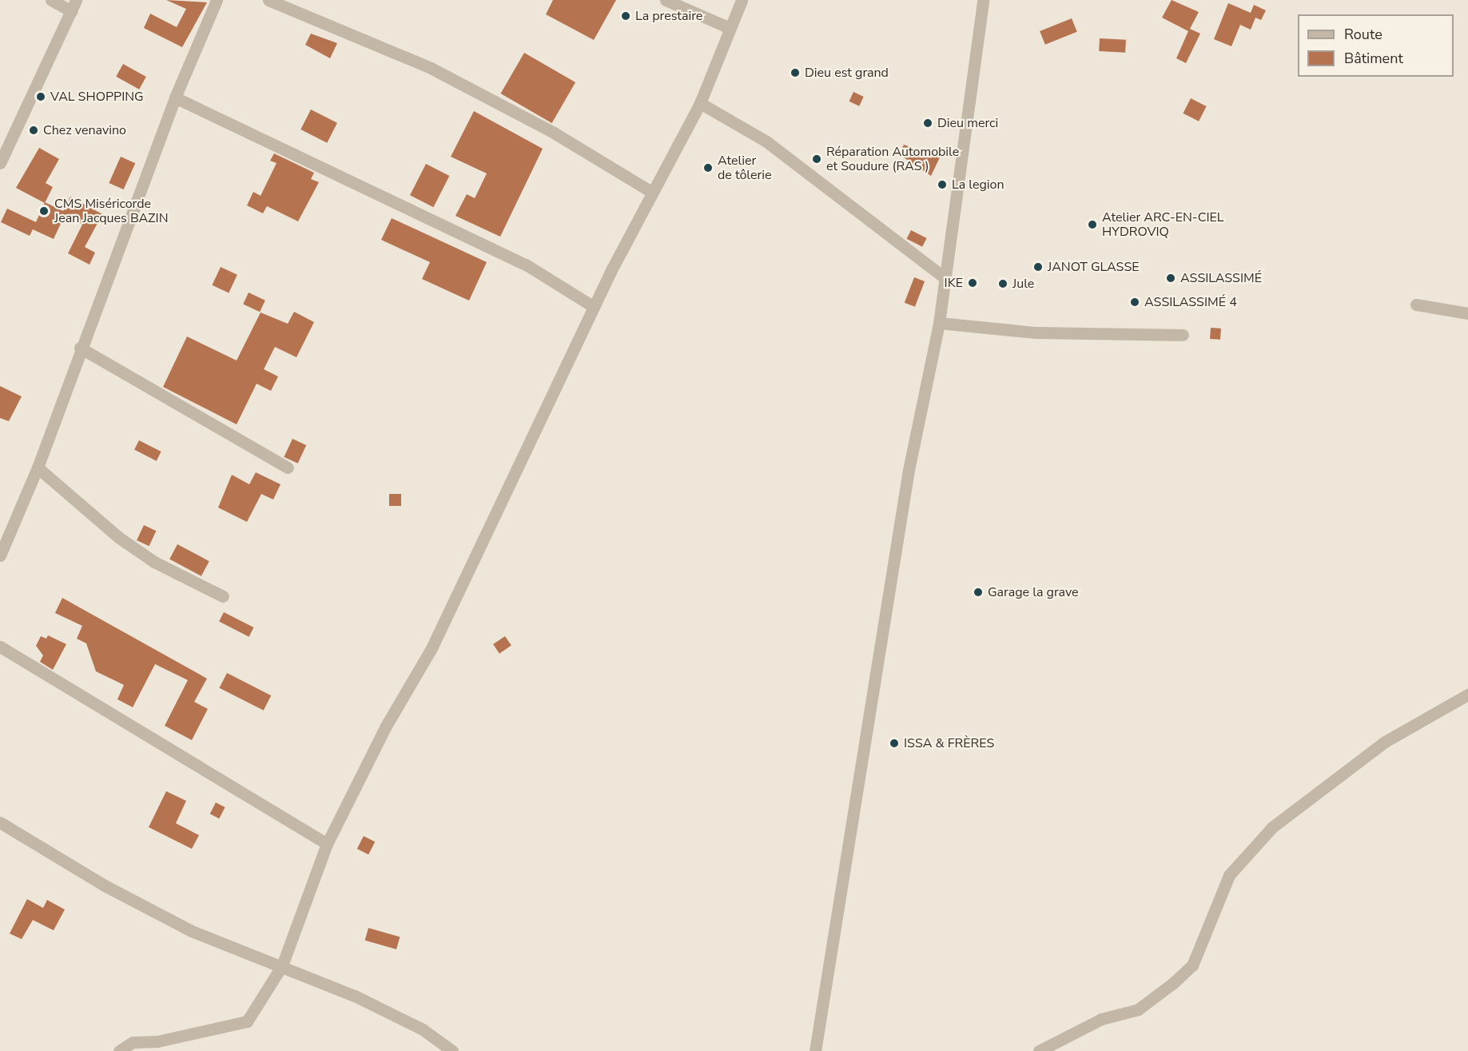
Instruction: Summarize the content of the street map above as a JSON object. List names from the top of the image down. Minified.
{"places":["La prestaire","Dieu est grand","VAL SHOPPING","Dieu merci","Chez venavino","Réparation Automobile et Soudure (RAS )","Atelier de tôlerie","La legion","CMS Miséricorde Jean Jacques BAZIN","Atelier ARC-EN-CIEL HYDROVIQ","JANOT GLASSE","ASSILASSIMÉ","IKE","Jule","ASSILASSIMÉ 4","Garage la grave","ISSA & FRÈRES"],"legend":["Route","Bâtiment"]}
